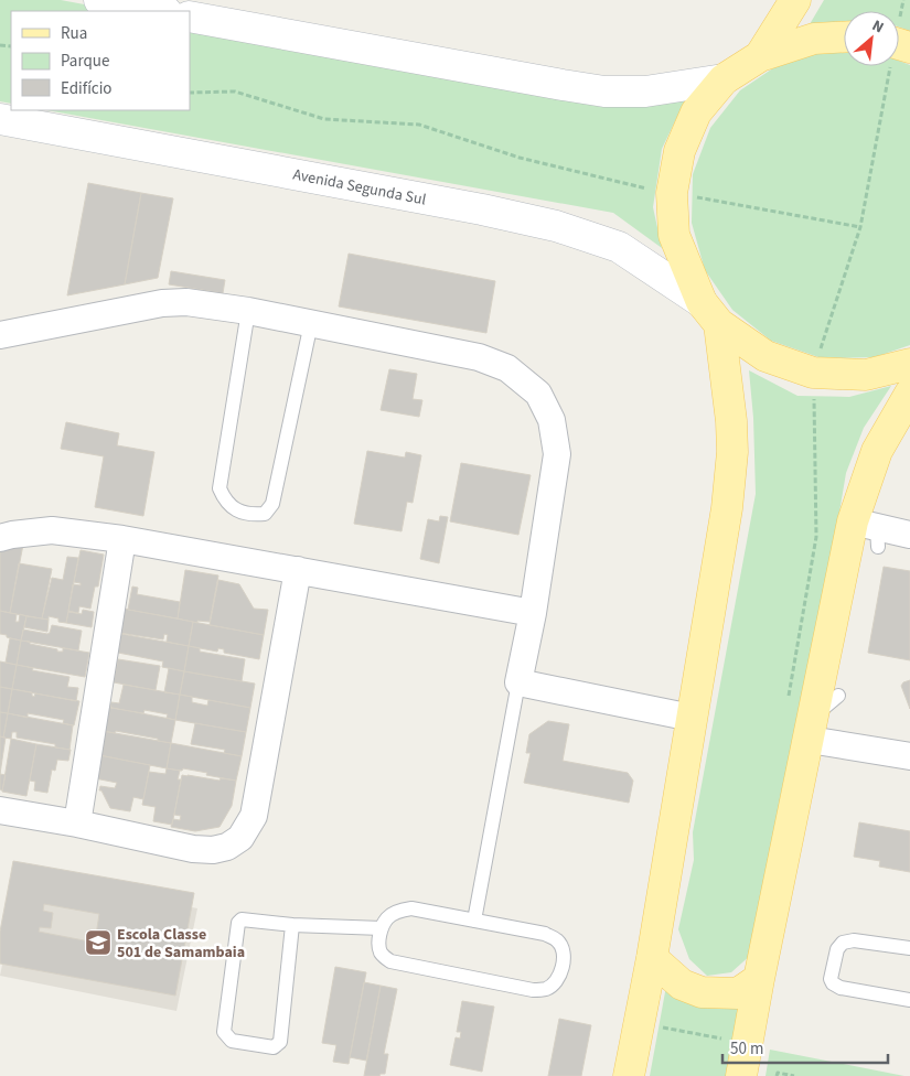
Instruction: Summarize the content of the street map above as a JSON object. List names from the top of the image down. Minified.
{"streets":{"main road":["Avenida Segunda Sul"]},"places":{"school or university":["Escola Classe 501 de Samambaia"]},"legend":["Rua","Parque","Edifício"],"scale_bar":"50 m","north":"top right"}
